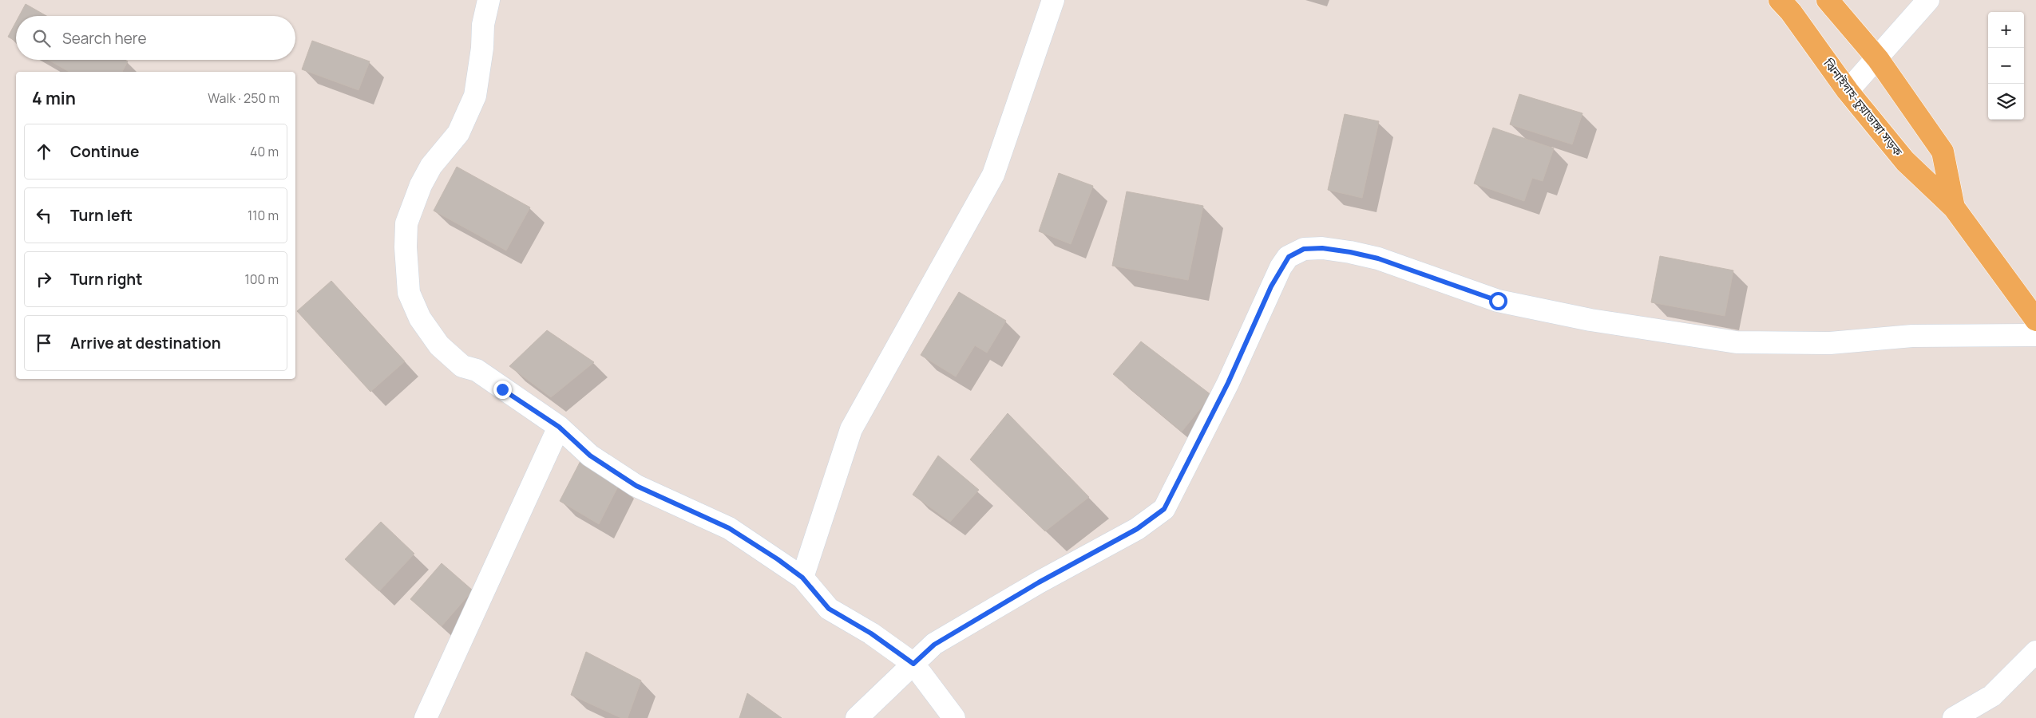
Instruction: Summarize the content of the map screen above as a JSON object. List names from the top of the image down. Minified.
{"streets":{"main road":["ঝিনাইদাহ-চুয়াডাঙ্গা সড়ক"]},"page":{"map_buttons":["+","−"],"search":"Search here","heading":["4 min","Walk · 250 m"],"list":[["Continue","40 m"],["Turn left","110 m"],["Turn right","100 m"],"Arrive at destination"]}}
